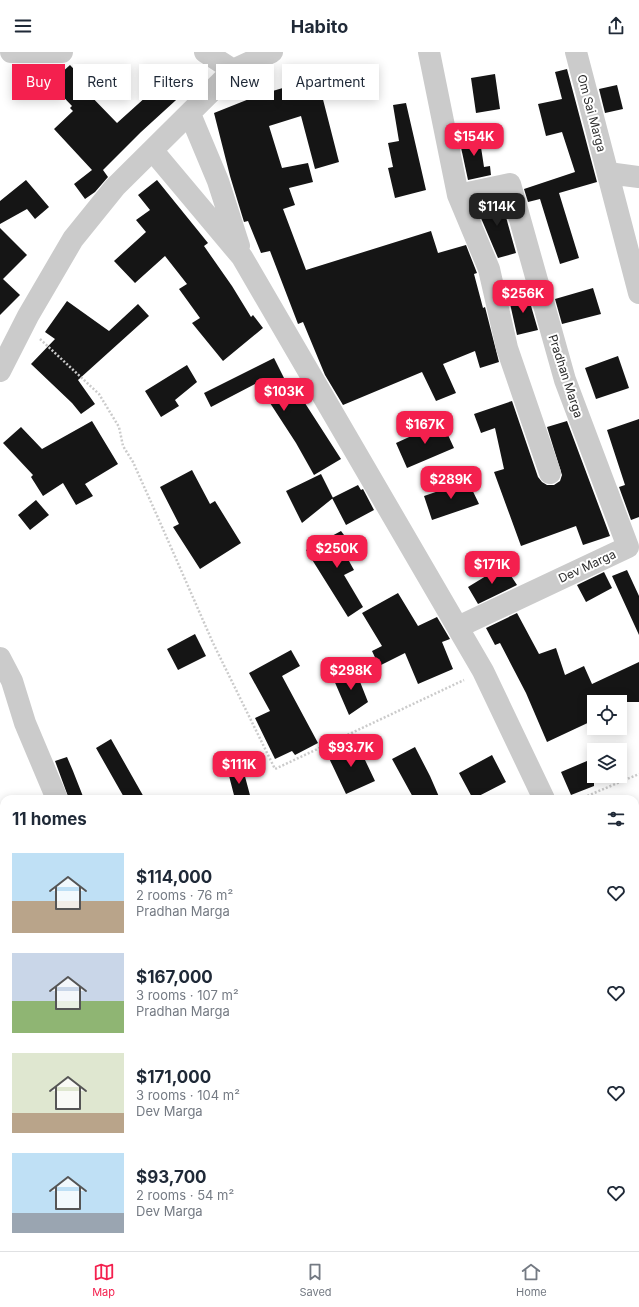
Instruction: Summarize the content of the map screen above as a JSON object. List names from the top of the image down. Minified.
{"streets":{"street":["Om Sai Marga","Pradhan Marga","Dev Marga"]},"crossings":[["Pradhan Marga","Dev Marga"]],"page":{"header":"Habito","chip":["Buy","Rent","Filters","New","Apartment"],"price":["$154K","$114K","$256K","$103K","$167K","$289K","$250K","$171K","$298K","$93.7K","$111K"],"heading":"11 homes","list":[{"name":"$114,000","note":"2 rooms · 76 m² · Pradhan Marga"},{"name":"$167,000","note":"3 rooms · 107 m² · Pradhan Marga"},{"name":"$171,000","note":"3 rooms · 104 m² · Dev Marga"},{"name":"$93,700","note":"2 rooms · 54 m² · Dev Marga"}],"tabs":["Map","Saved","Home"]}}
